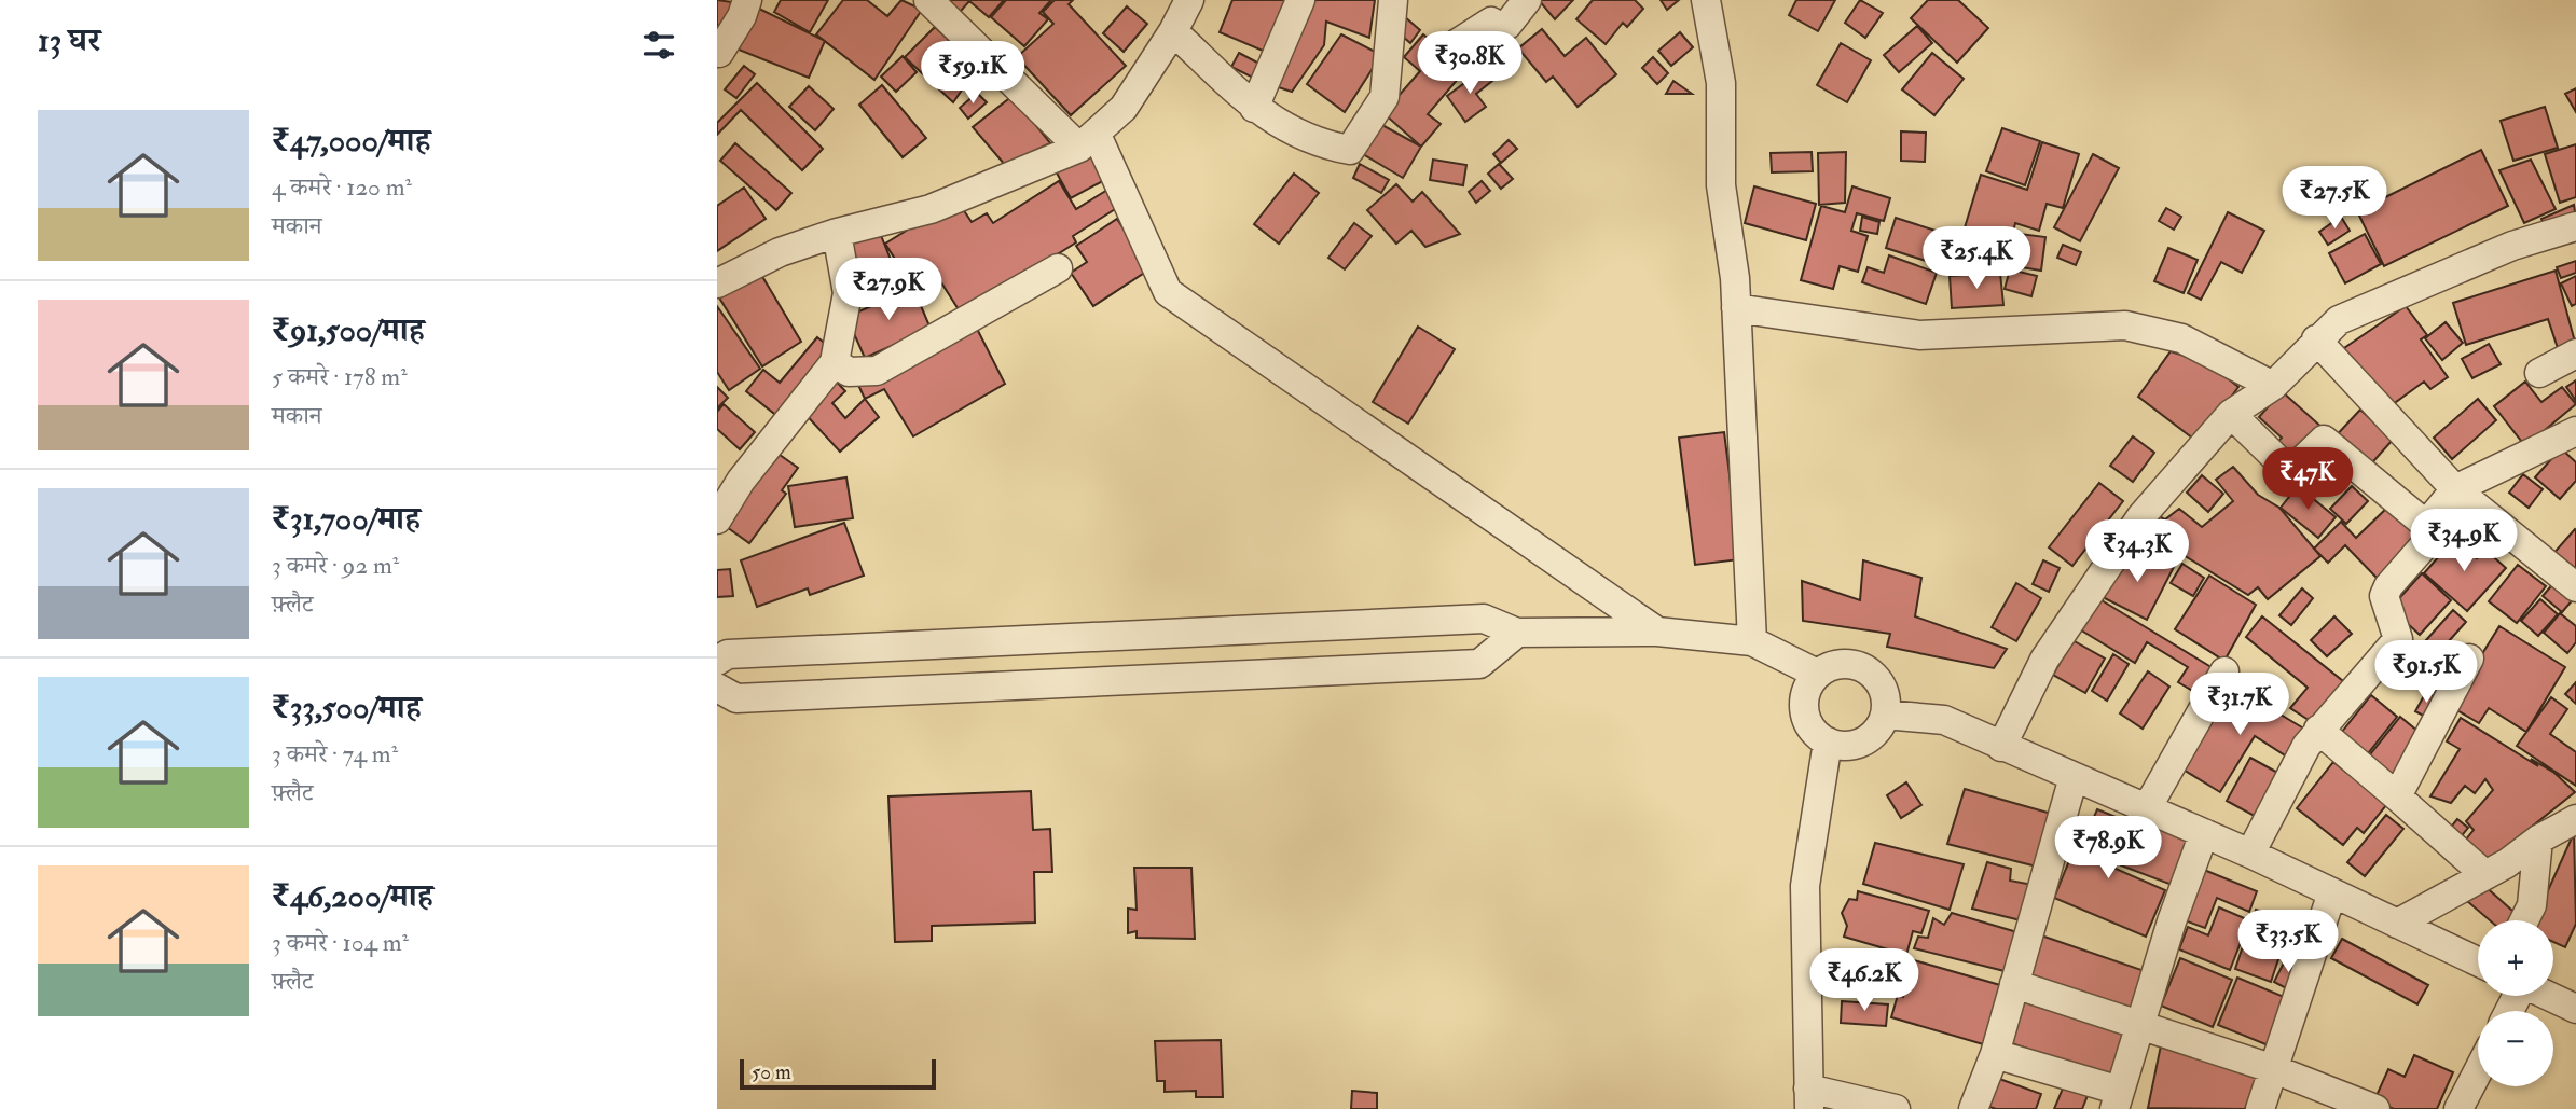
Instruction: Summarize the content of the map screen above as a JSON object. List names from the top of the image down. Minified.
{"scale_bar":"50 m","page":{"heading":"13 घर","price":["₹30.8K","₹59.1K","₹27.5K","₹25.4K","₹27.9K","₹47K","₹34.9K","₹34.3K","₹91.5K","₹31.7K","₹78.9K","₹33.5K","₹46.2K"],"list":[{"name":"₹47,000/माह","note":"4 कमरे · 120 m² · मकान"},{"name":"₹91,500/माह","note":"5 कमरे · 178 m² · मकान"},{"name":"₹31,700/माह","note":"3 कमरे · 92 m² · फ़्लैट"},{"name":"₹33,500/माह","note":"3 कमरे · 74 m² · फ़्लैट"},{"name":"₹46,200/माह","note":"3 कमरे · 104 m² · फ़्लैट"}],"map_buttons":["+","−"],"scale":"50 m"}}
